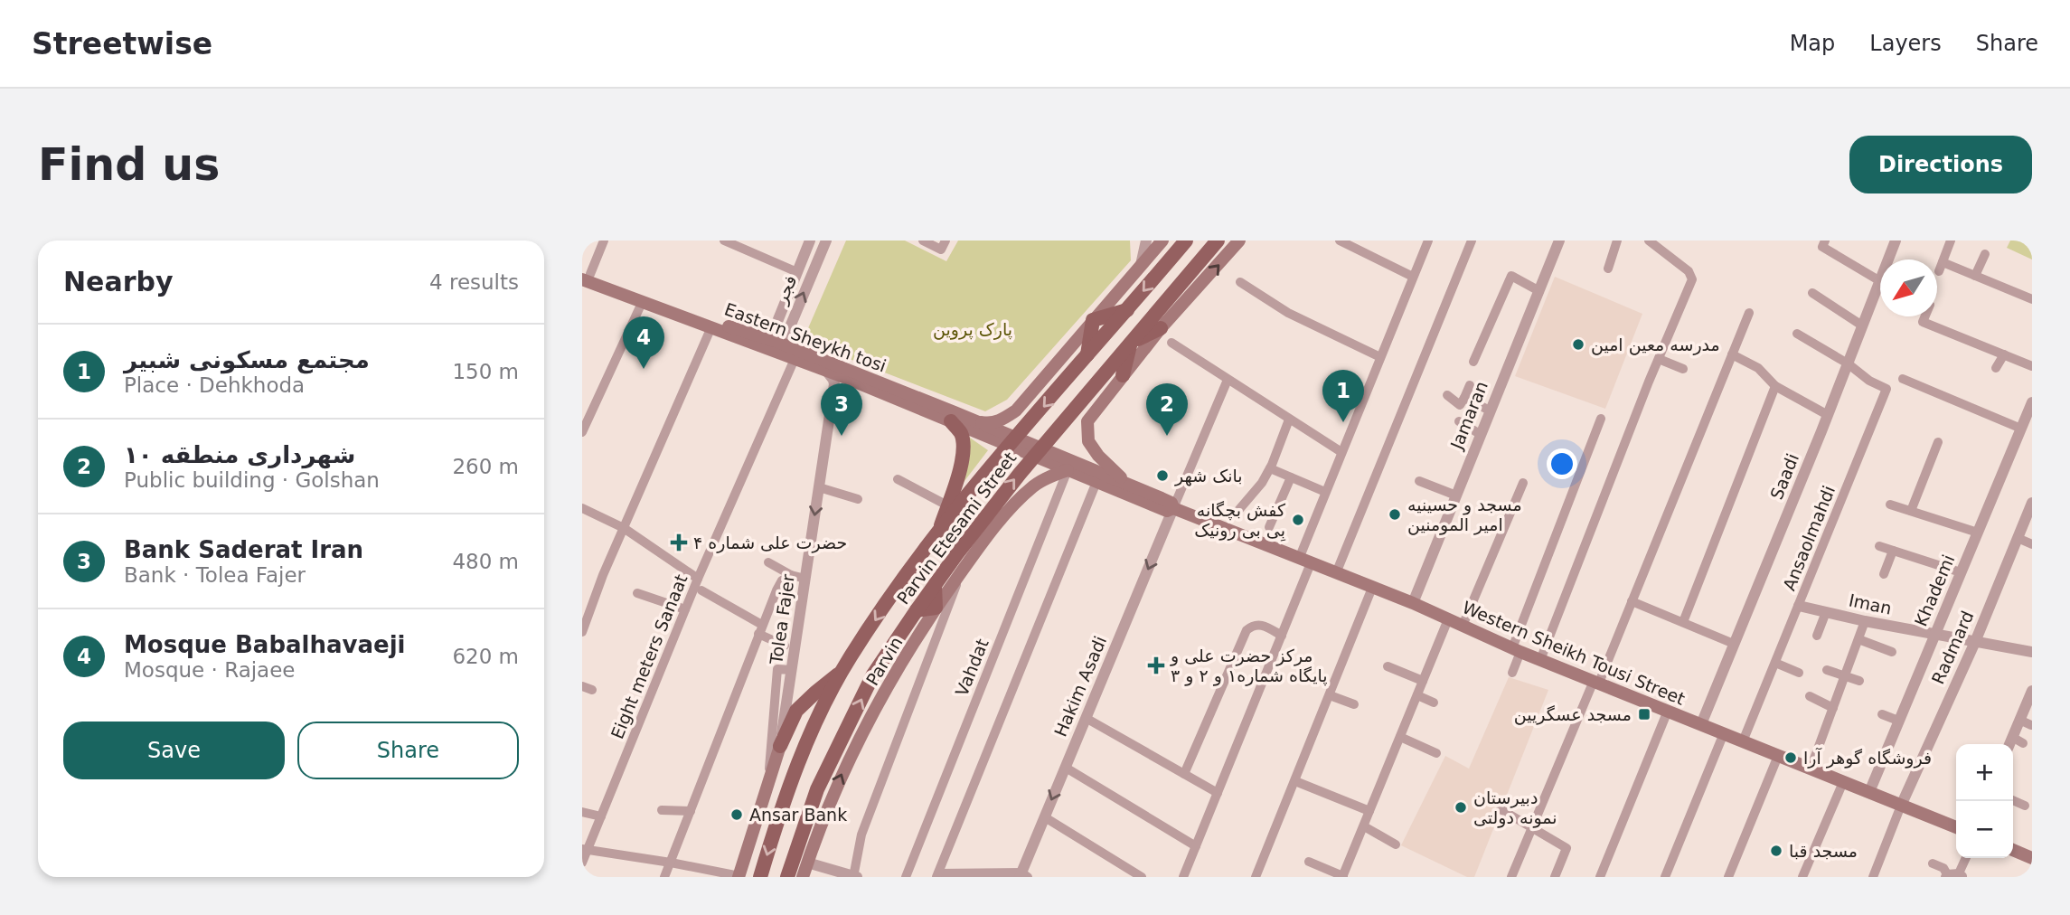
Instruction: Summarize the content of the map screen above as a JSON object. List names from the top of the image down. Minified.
{"streets":{"main road":["Eastern Sheykh tosi","Parvin Etesami Street","Western Sheikh Tousi Street","Parvin"],"street":["فجر","Jamaran","Saadi","Ansaolmahdi","Khademi","Iman","Tolea Fajer","Radmard","Eight meters Sanaat","Vahdat","Hakim Asadi"]},"crossings":[["فجر","Eastern Sheykh tosi"],["Eastern Sheykh tosi","Parvin Etesami Street"],["Eastern Sheykh tosi","Tolea Fajer"],["Eastern Sheykh tosi","Western Sheikh Tousi Street"],["Eastern Sheykh tosi","Eight meters Sanaat"],["Jamaran","Western Sheikh Tousi Street"],["Saadi","Ansaolmahdi"],["Saadi","Western Sheikh Tousi Street"],["Parvin Etesami Street","Western Sheikh Tousi Street"],["Ansaolmahdi","Iman"],["Ansaolmahdi","Western Sheikh Tousi Street"],["Khademi","Iman"],["Khademi","Western Sheikh Tousi Street"],["Iman","Radmard"],["Radmard","Western Sheikh Tousi Street"],["Western Sheikh Tousi Street","Parvin"],["Western Sheikh Tousi Street","Vahdat"],["Western Sheikh Tousi Street","Hakim Asadi"],["Parvin","Vahdat"]],"parks":["پارک پروین"],"places":{"other":["مدرسه معین امین","بانک شهر","مسجد و حسینیه امیر المومنین","کفش بچگانه بِی بی رونیک","فروشگاه گوهر آرا","دبیرستان نمونه دولتی","Ansar Bank","مسجد قبا"],"health":["حضرت علی شماره ۴","مرکز حضرت علی و پایگاه شماره۱ و ۲ و ۳"],"transit":["مسجد عسگریین"]},"north":"bottom left","page":{"header":"Streetwise","nav":["Map","Layers","Share"],"buttons":["Directions",["Save","Share"]],"title":"Find us","heading":["Nearby","4 results"],"pins":["4","1","2","3"],"list":[{"mark":"1","name":"مجتمع مسکونی شبیر","note":"Place · Dehkhoda","value":"150 m"},{"mark":"2","name":"شهرداری منطقه ۱۰","note":"Public building · Golshan","value":"260 m"},{"mark":"3","name":"Bank Saderat Iran","note":"Bank · Tolea Fajer","value":"480 m"},{"mark":"4","name":"Mosque Babalhavaeji","note":"Mosque · Rajaee","value":"620 m"}],"map_buttons":["+","−"]}}
